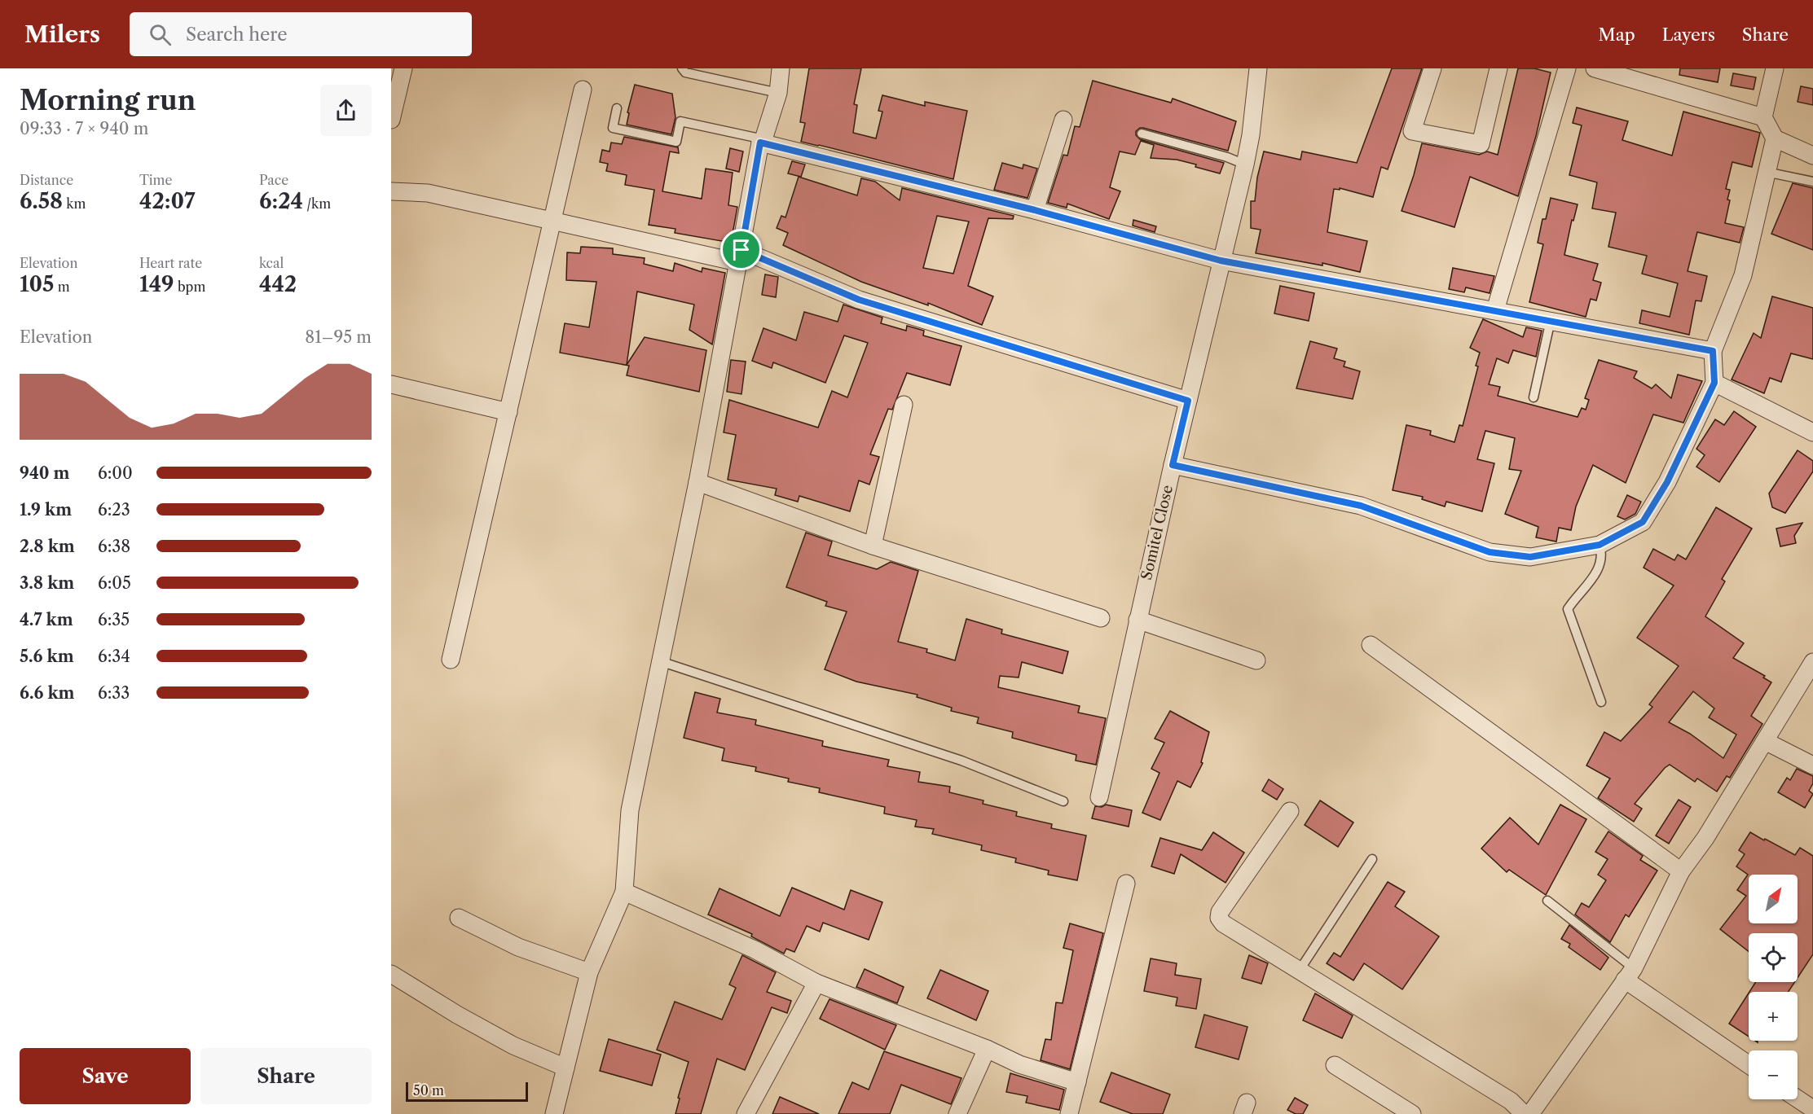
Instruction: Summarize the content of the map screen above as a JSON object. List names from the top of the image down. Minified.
{"streets":{"street":["Somitel Close"]},"scale_bar":"50 m","north":"top right","page":{"header":"Milers","search":"Search here","nav":["Map","Layers","Share"],"heading":["Morning run","09:33 · 7 × 940 m"],"stats":[["Distance","6.58 km"],["Time","42:07"],["Pace","6:24 /km"],["Elevation","105 m"],["Heart rate","149 bpm"],["kcal","442"]],"chart":["Elevation","81–95 m"],"list":[{"name":"940 m","note":"6:00"},{"name":"1.9 km","note":"6:23"},{"name":"2.8 km","note":"6:38"},{"name":"3.8 km","note":"6:05"},{"name":"4.7 km","note":"6:35"},{"name":"5.6 km","note":"6:34"},{"name":"6.6 km","note":"6:33"}],"map_buttons":["+","−"],"buttons":["Save","Share"],"scale":"50 m"}}
